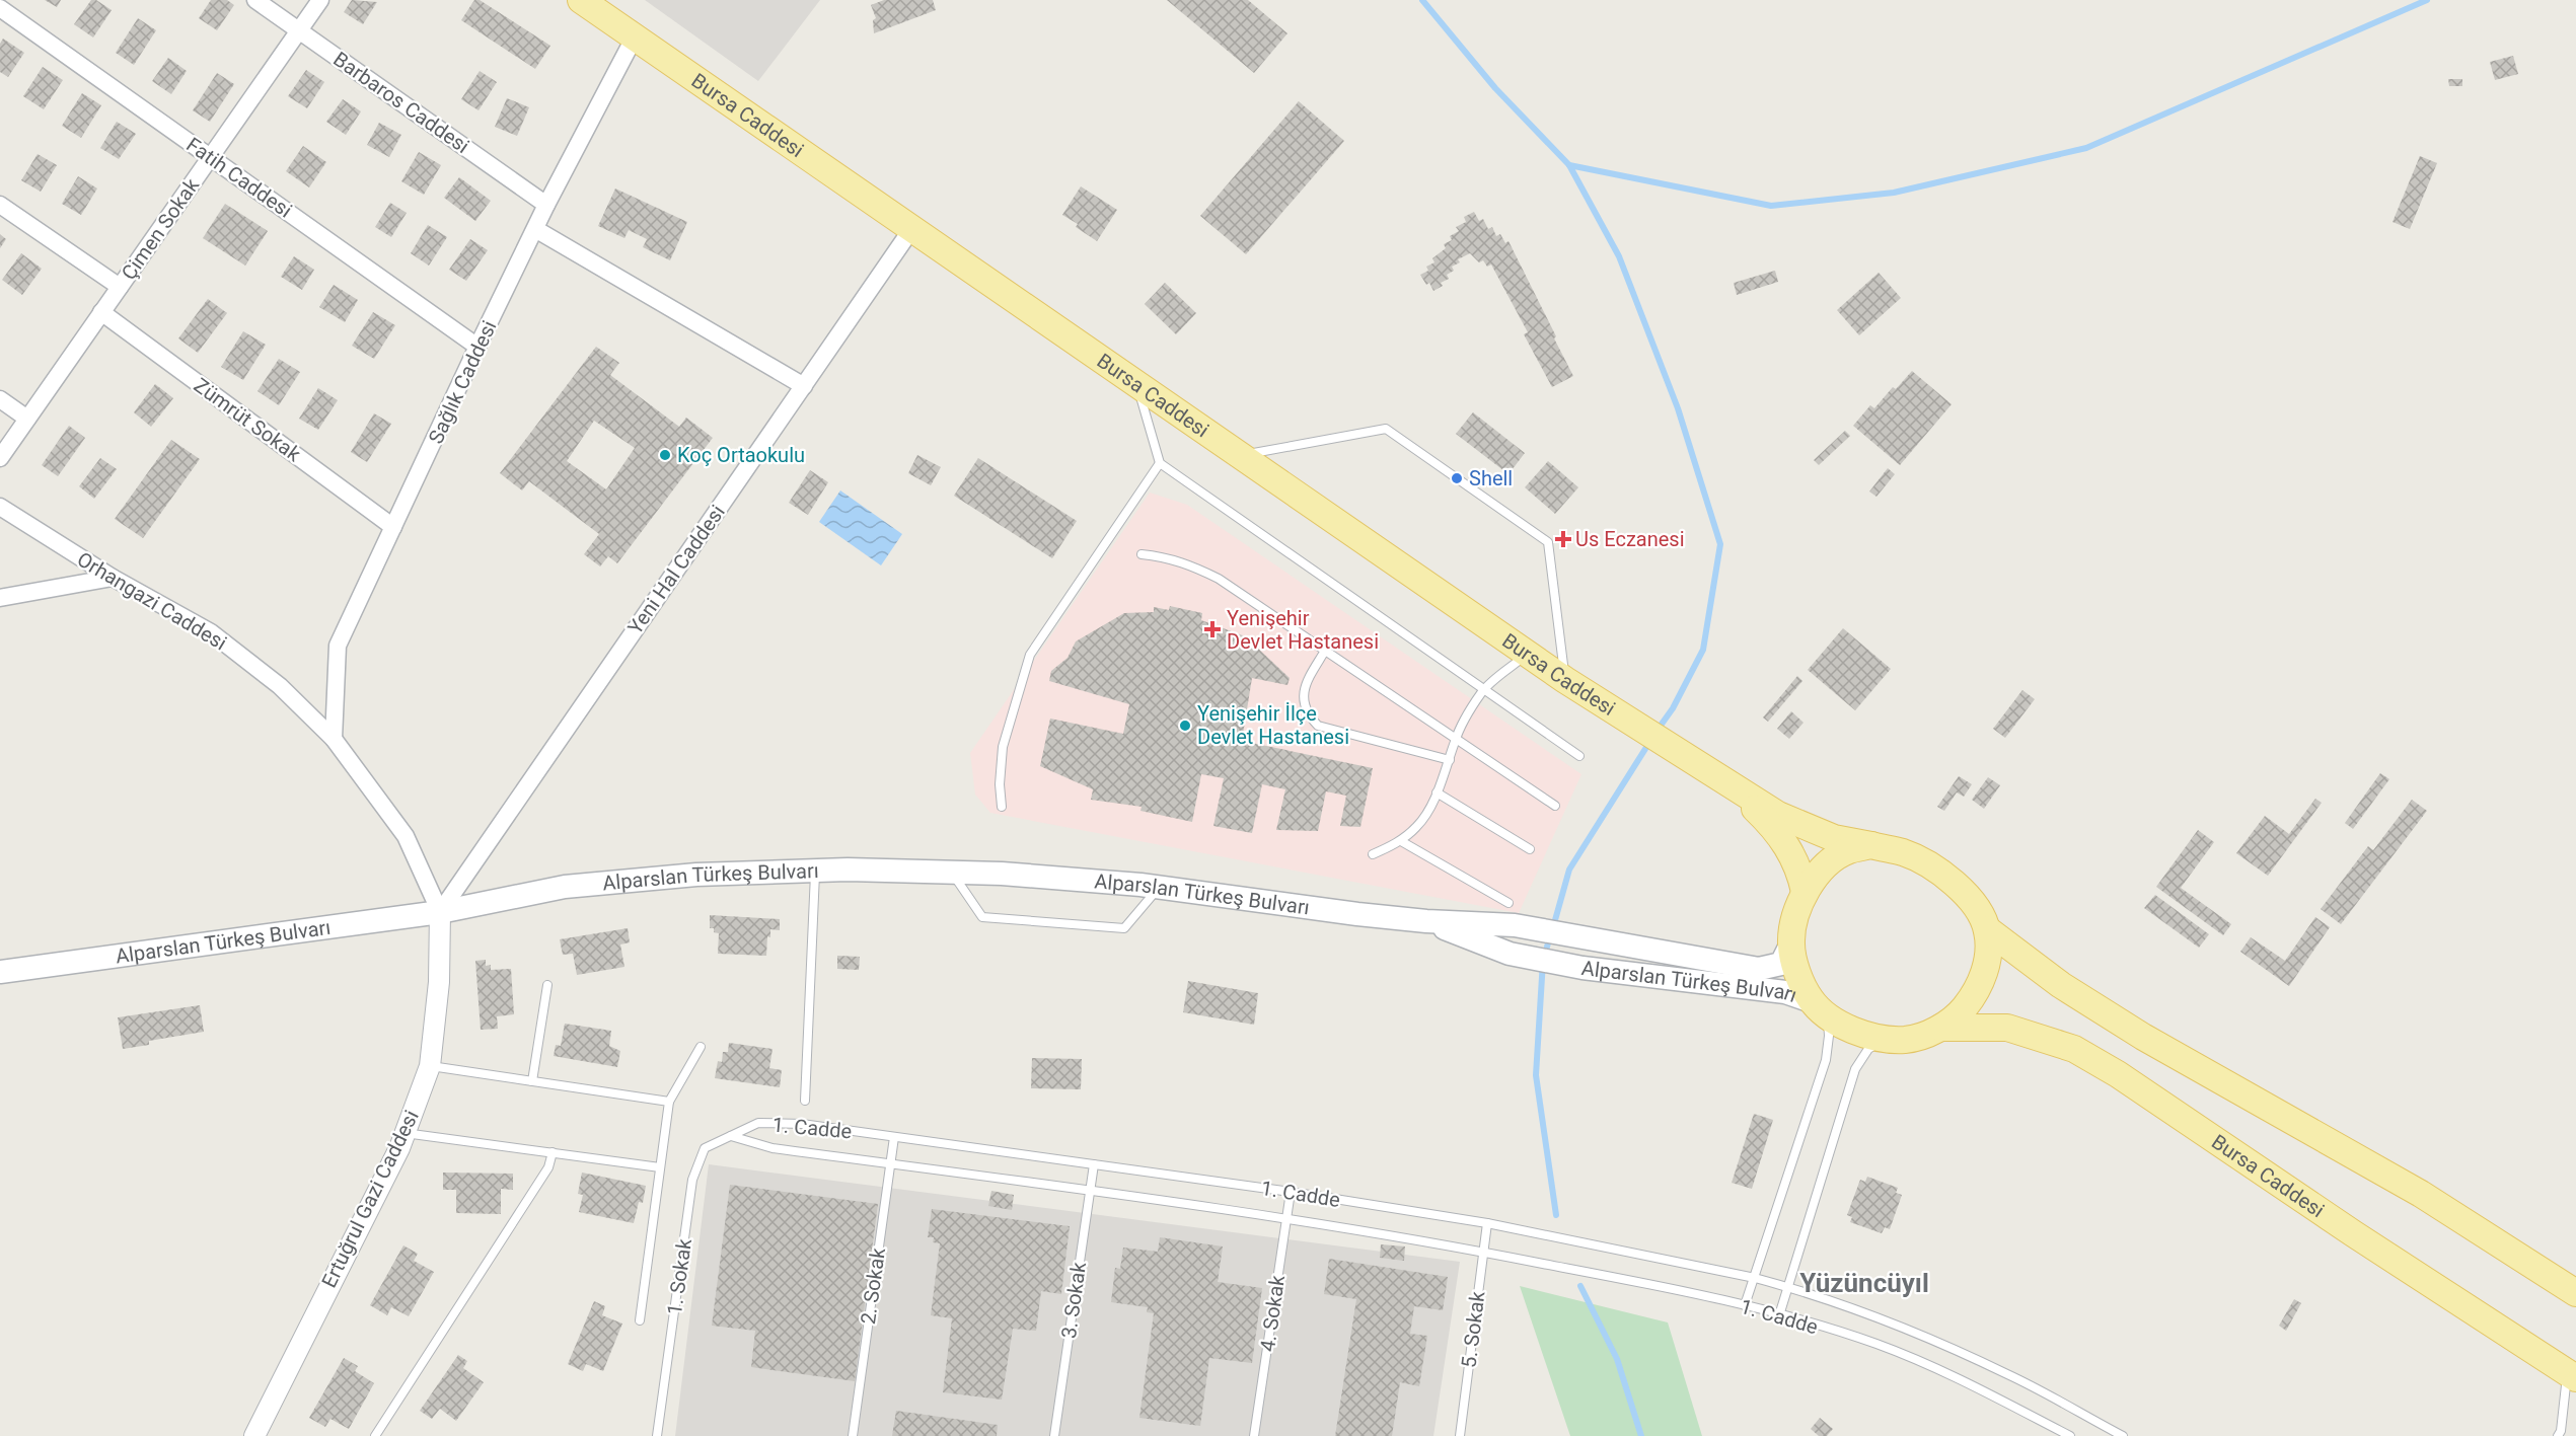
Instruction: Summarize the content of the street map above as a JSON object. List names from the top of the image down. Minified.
{"streets":{"main road":["Bursa Caddesi","Alparslan Türkeş Bulvarı"],"street":["Barbaros Caddesi","Fatih Caddesi","Çimen Sokak","Sağlık Caddesi","Zümrüt Sokak","Yeni Hal Caddesi","Orhangazi Caddesi","Ertuğrul Gazi Caddesi"],"lane":["1. Cadde","1. Sokak","2. Sokak","3. Sokak","4. Sokak","5. Sokak"]},"crossings":[["Barbaros Caddesi","Çimen Sokak"],["Barbaros Caddesi","Sağlık Caddesi"],["Bursa Caddesi","Sağlık Caddesi"],["Bursa Caddesi","Yeni Hal Caddesi"],["Bursa Caddesi","Alparslan Türkeş Bulvarı"],["Fatih Caddesi","Çimen Sokak"],["Fatih Caddesi","Sağlık Caddesi"],["Çimen Sokak","Zümrüt Sokak"],["Sağlık Caddesi","Zümrüt Sokak"],["Sağlık Caddesi","Orhangazi Caddesi"],["Yeni Hal Caddesi","Orhangazi Caddesi"],["Yeni Hal Caddesi","Alparslan Türkeş Bulvarı"],["Yeni Hal Caddesi","Ertuğrul Gazi Caddesi"],["Orhangazi Caddesi","Alparslan Türkeş Bulvarı"],["Orhangazi Caddesi","Ertuğrul Gazi Caddesi"],["Alparslan Türkeş Bulvarı","Ertuğrul Gazi Caddesi"],["1. Cadde","1. Sokak"],["1. Cadde","2. Sokak"],["1. Cadde","3. Sokak"],["1. Cadde","4. Sokak"],["1. Cadde","5. Sokak"]],"districts":["Yüzüncüyıl"],"places":{"other":["Koç Ortaokulu","Shell","Yenişehir İlçe Devlet Hastanesi"],"health":["Us Eczanesi","Yenişehir Devlet Hastanesi"]}}
